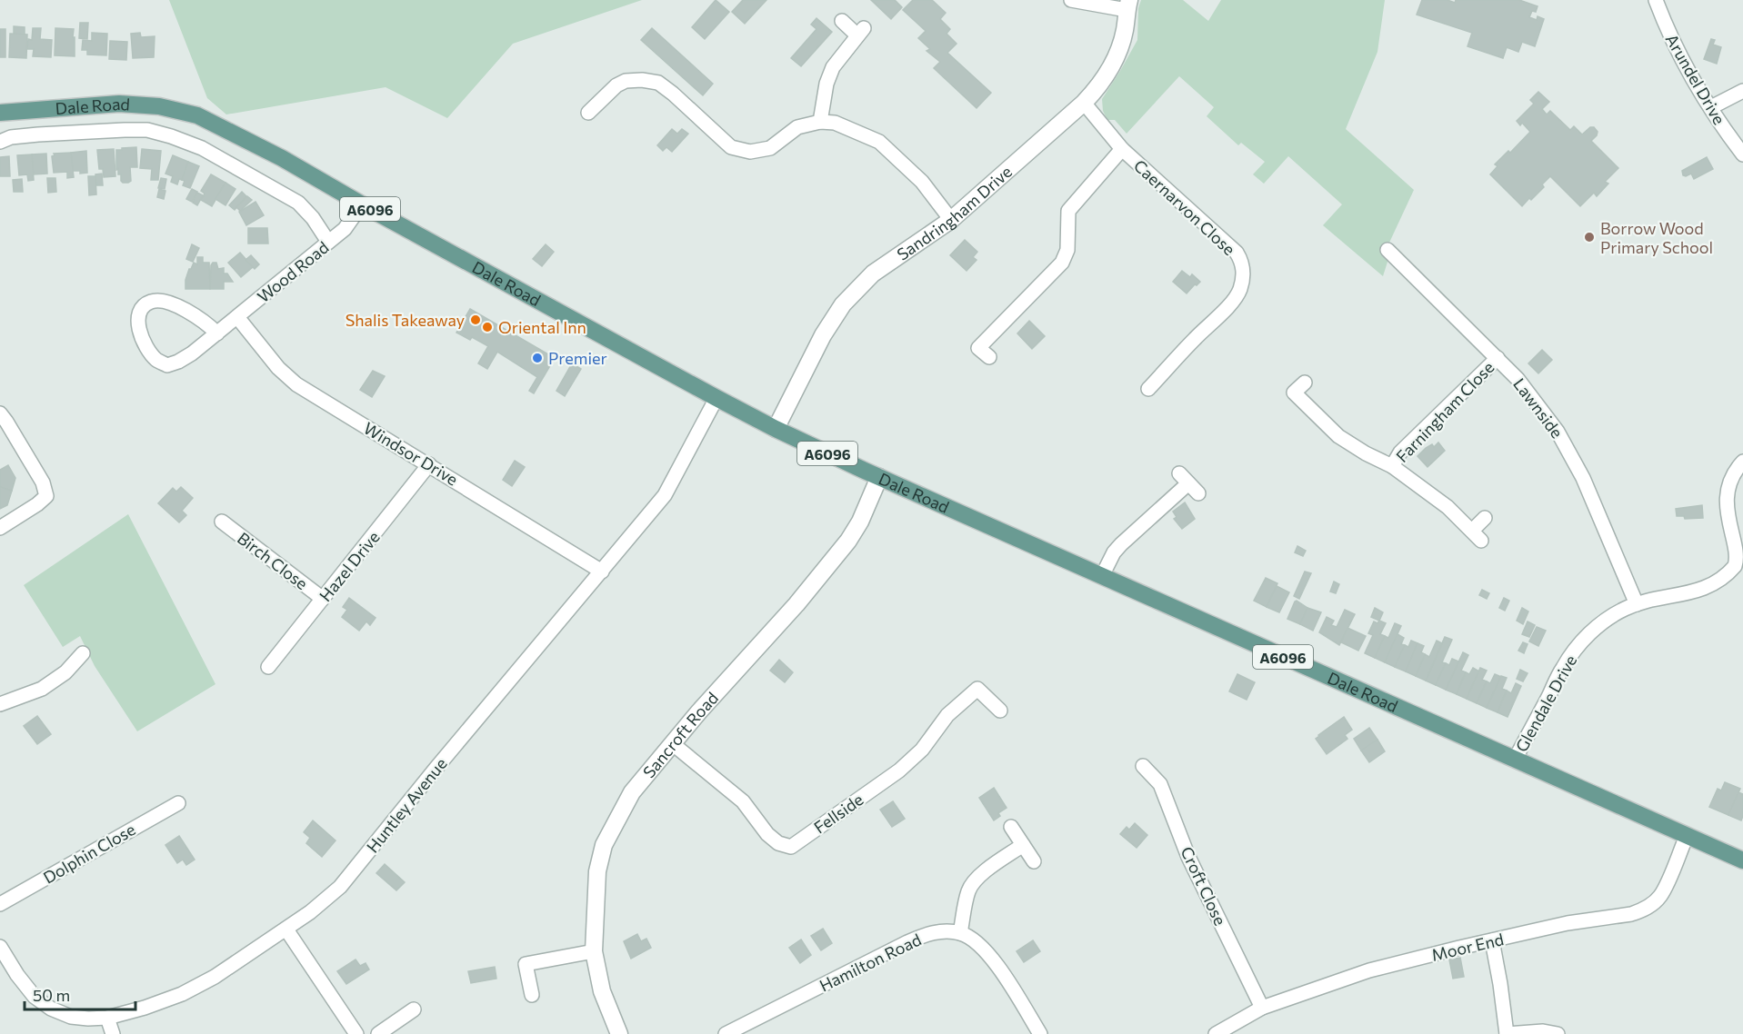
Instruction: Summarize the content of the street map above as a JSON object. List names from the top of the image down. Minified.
{"streets":{"main road":["Dale Road","A6096"],"street":["Arundel Drive","Caernarvon Close","Sandringham Drive","Wood Road","Lawnside","Farningham Close","Windsor Drive","Birch Close","Hazel Drive","Glendale Drive","Sancroft Road","Huntley Avenue","Fellside","Dolphin Close","Croft Close","Moor End","Hamilton Road"]},"crossings":[["Dale Road","A6096"],["Dale Road","Sandringham Drive"],["Dale Road","Wood Road"],["Dale Road","Glendale Drive"],["Dale Road","Sancroft Road"],["Dale Road","Huntley Avenue"],["Dale Road","Moor End"],["Caernarvon Close","Sandringham Drive"],["A6096","Moor End"],["Wood Road","Windsor Drive"],["Lawnside","Farningham Close"],["Lawnside","Glendale Drive"],["Windsor Drive","Hazel Drive"],["Windsor Drive","Huntley Avenue"],["Birch Close","Hazel Drive"],["Sancroft Road","Fellside"],["Croft Close","Moor End"]],"places":["Borrow Wood Primary School","Shalis Takeaway","Oriental Inn","Premier"],"scale_bar":"50 m"}
